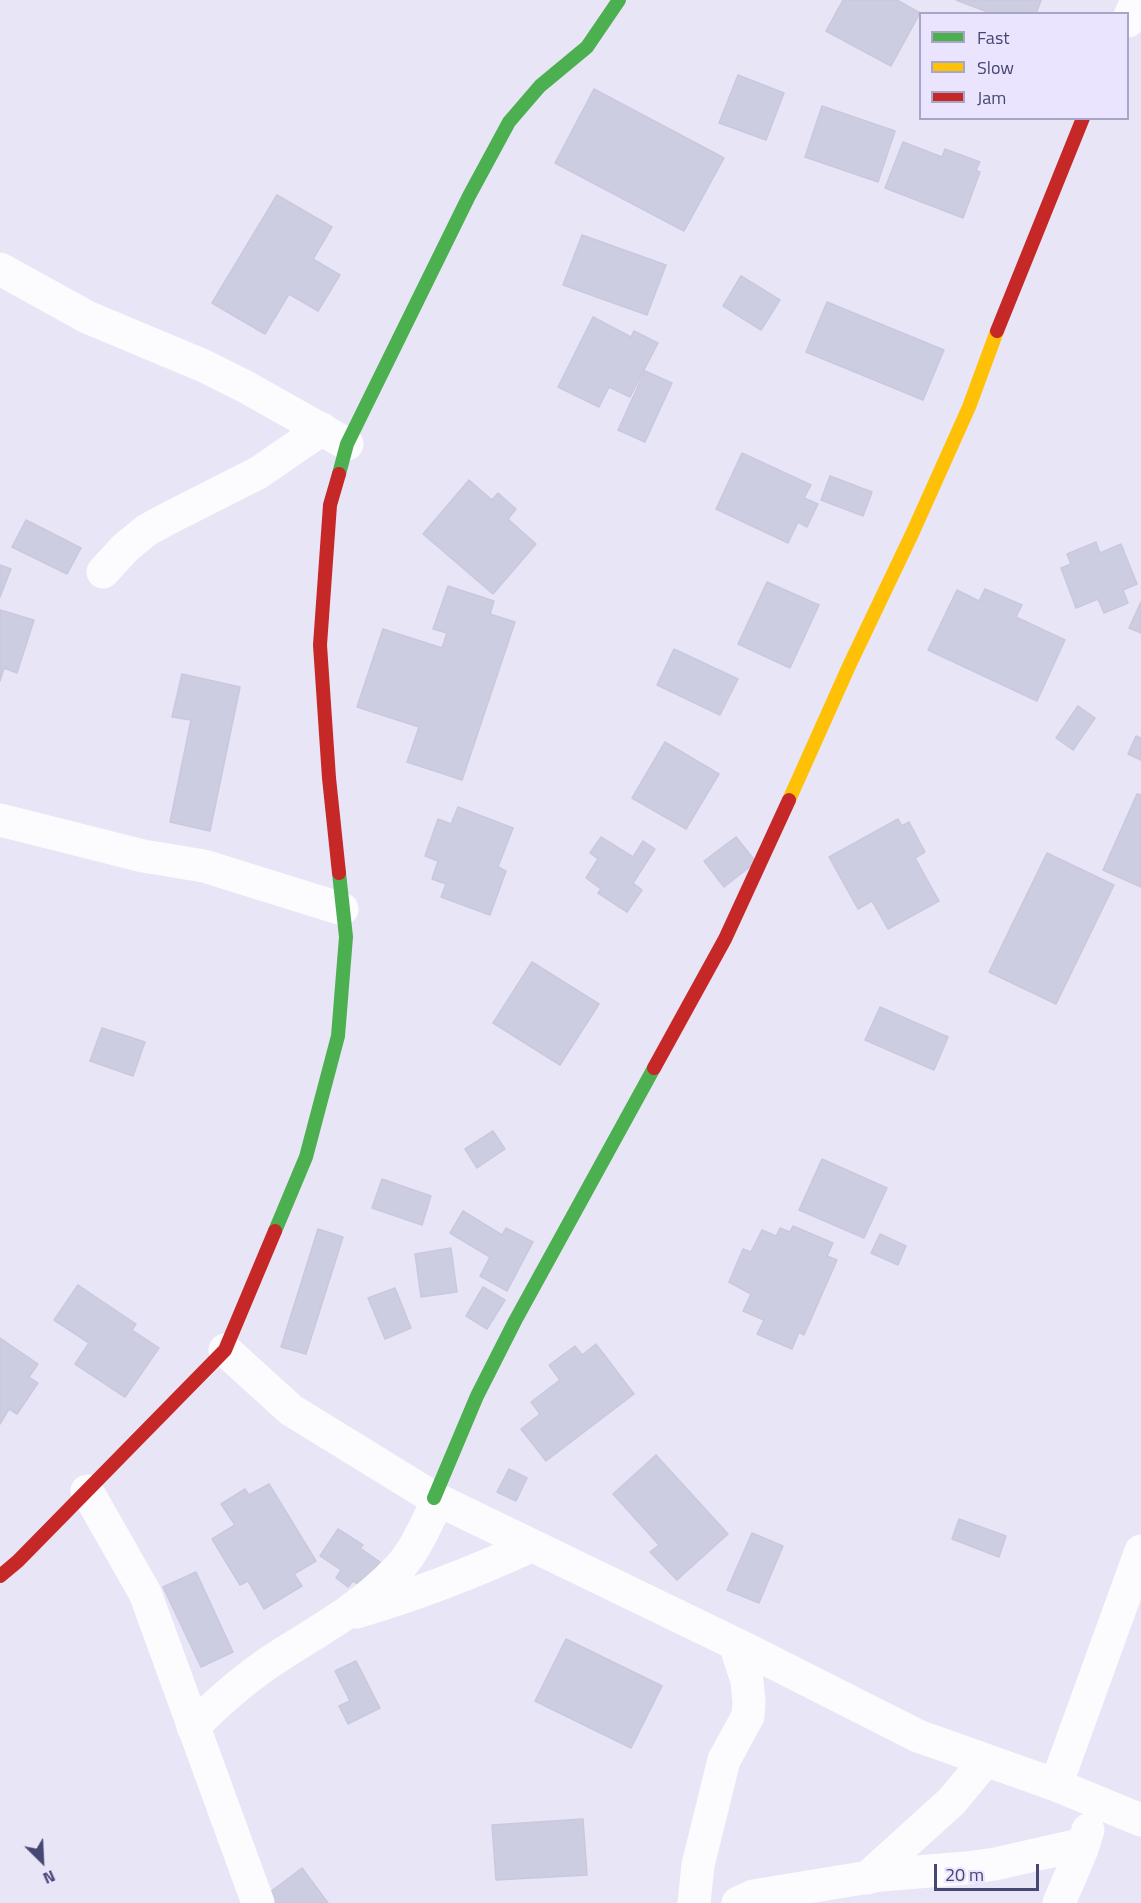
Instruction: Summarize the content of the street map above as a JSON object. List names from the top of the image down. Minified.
{"legend":["Fast","Slow","Jam"],"scale_bar":"20 m","north":"bottom right"}
